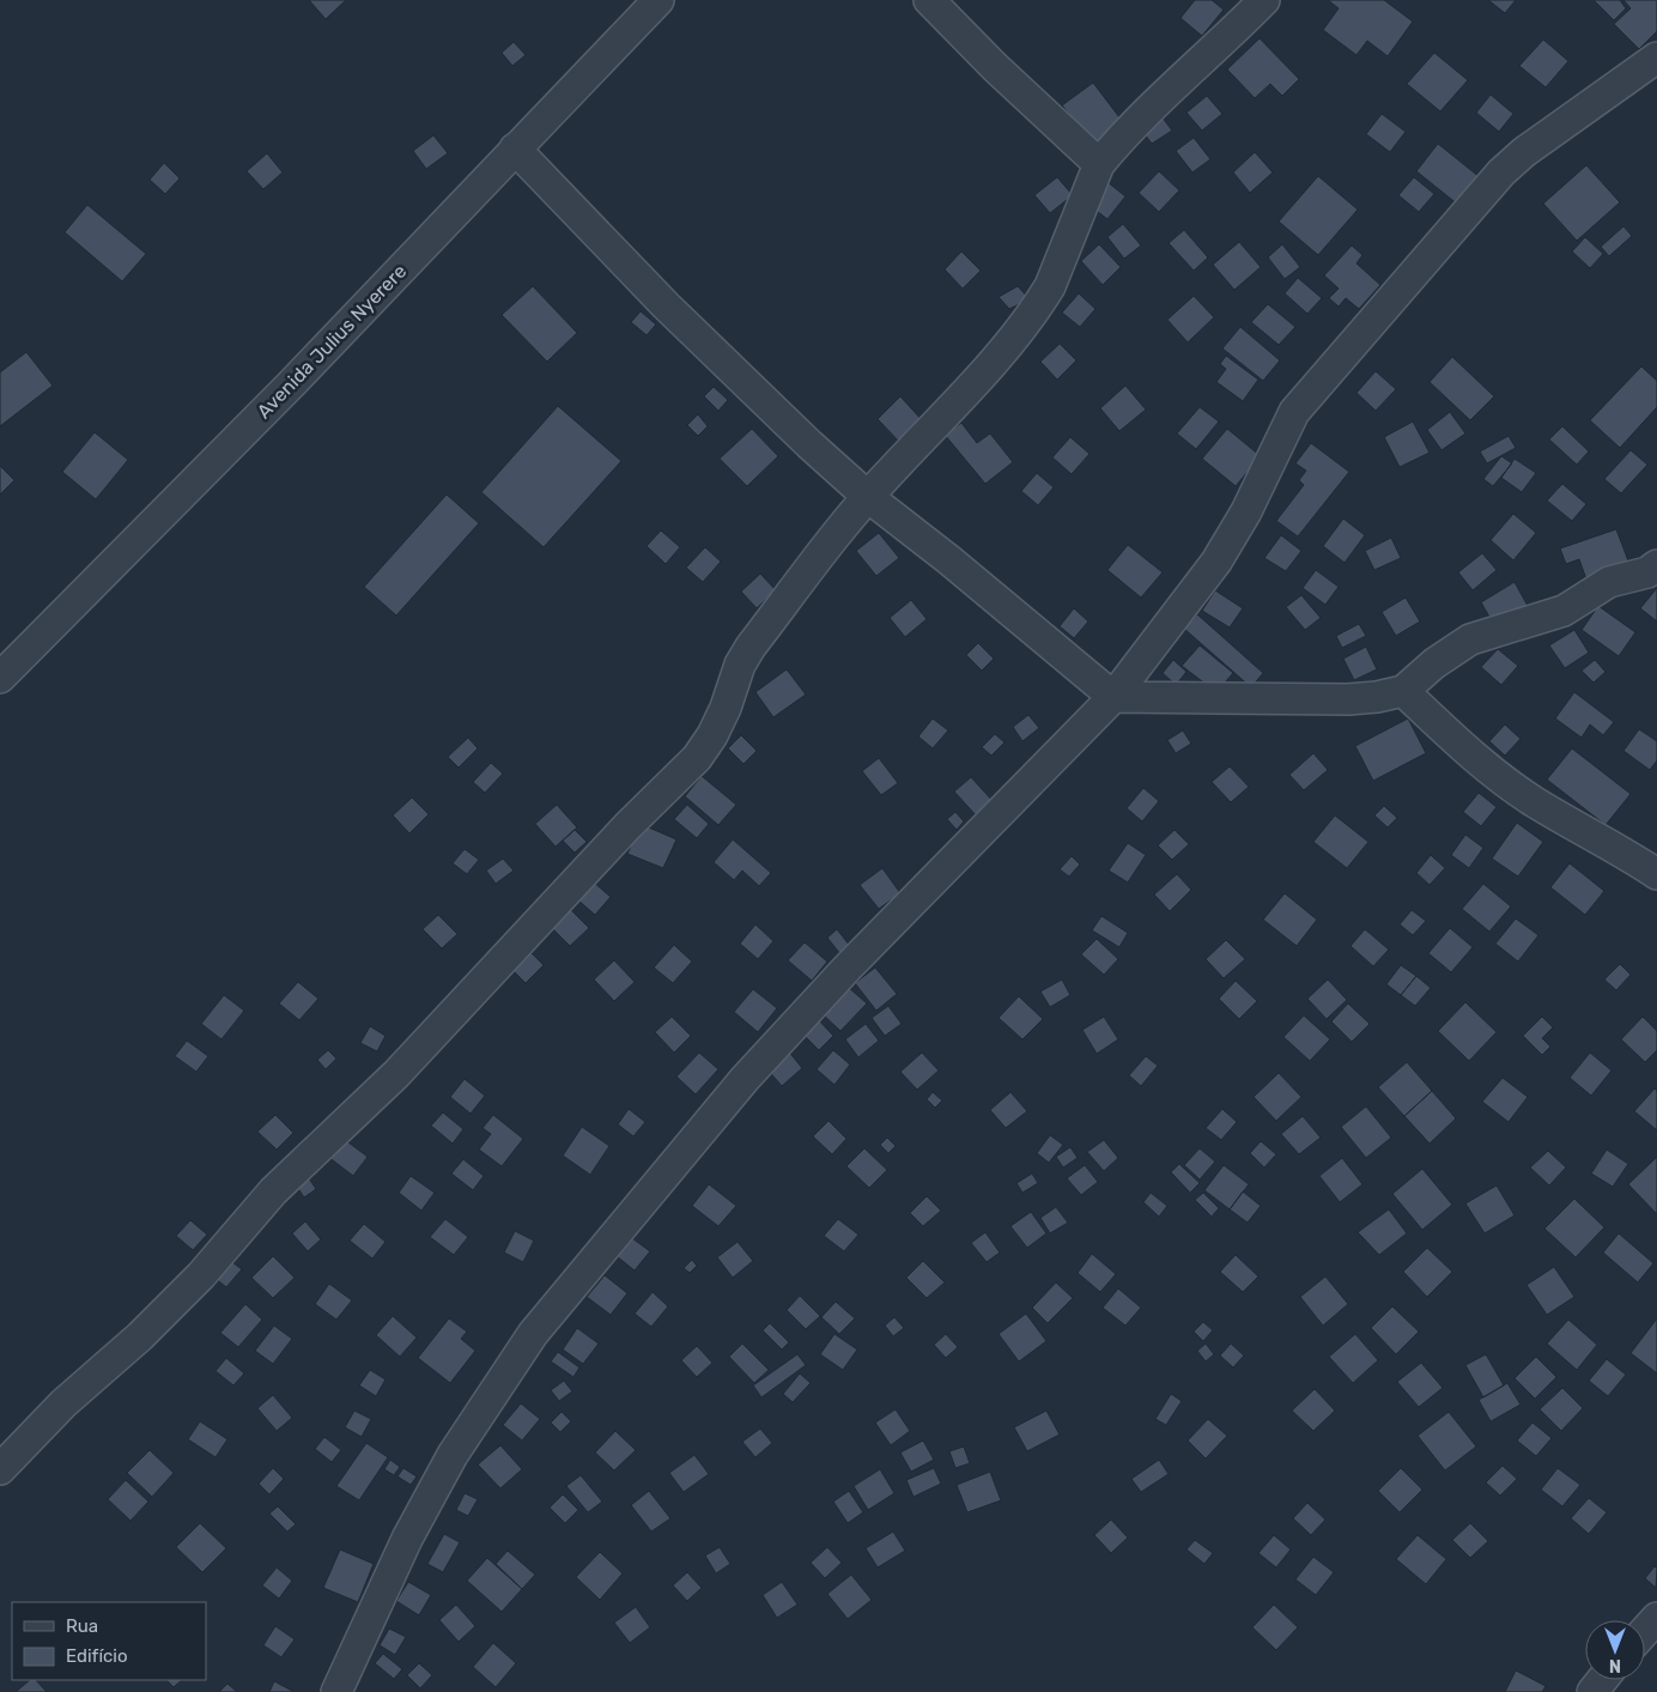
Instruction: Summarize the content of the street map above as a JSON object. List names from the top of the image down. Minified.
{"streets":{"street":["Avenida Julius Nyerere"]},"legend":["Rua","Edifício"],"north":"bottom"}
